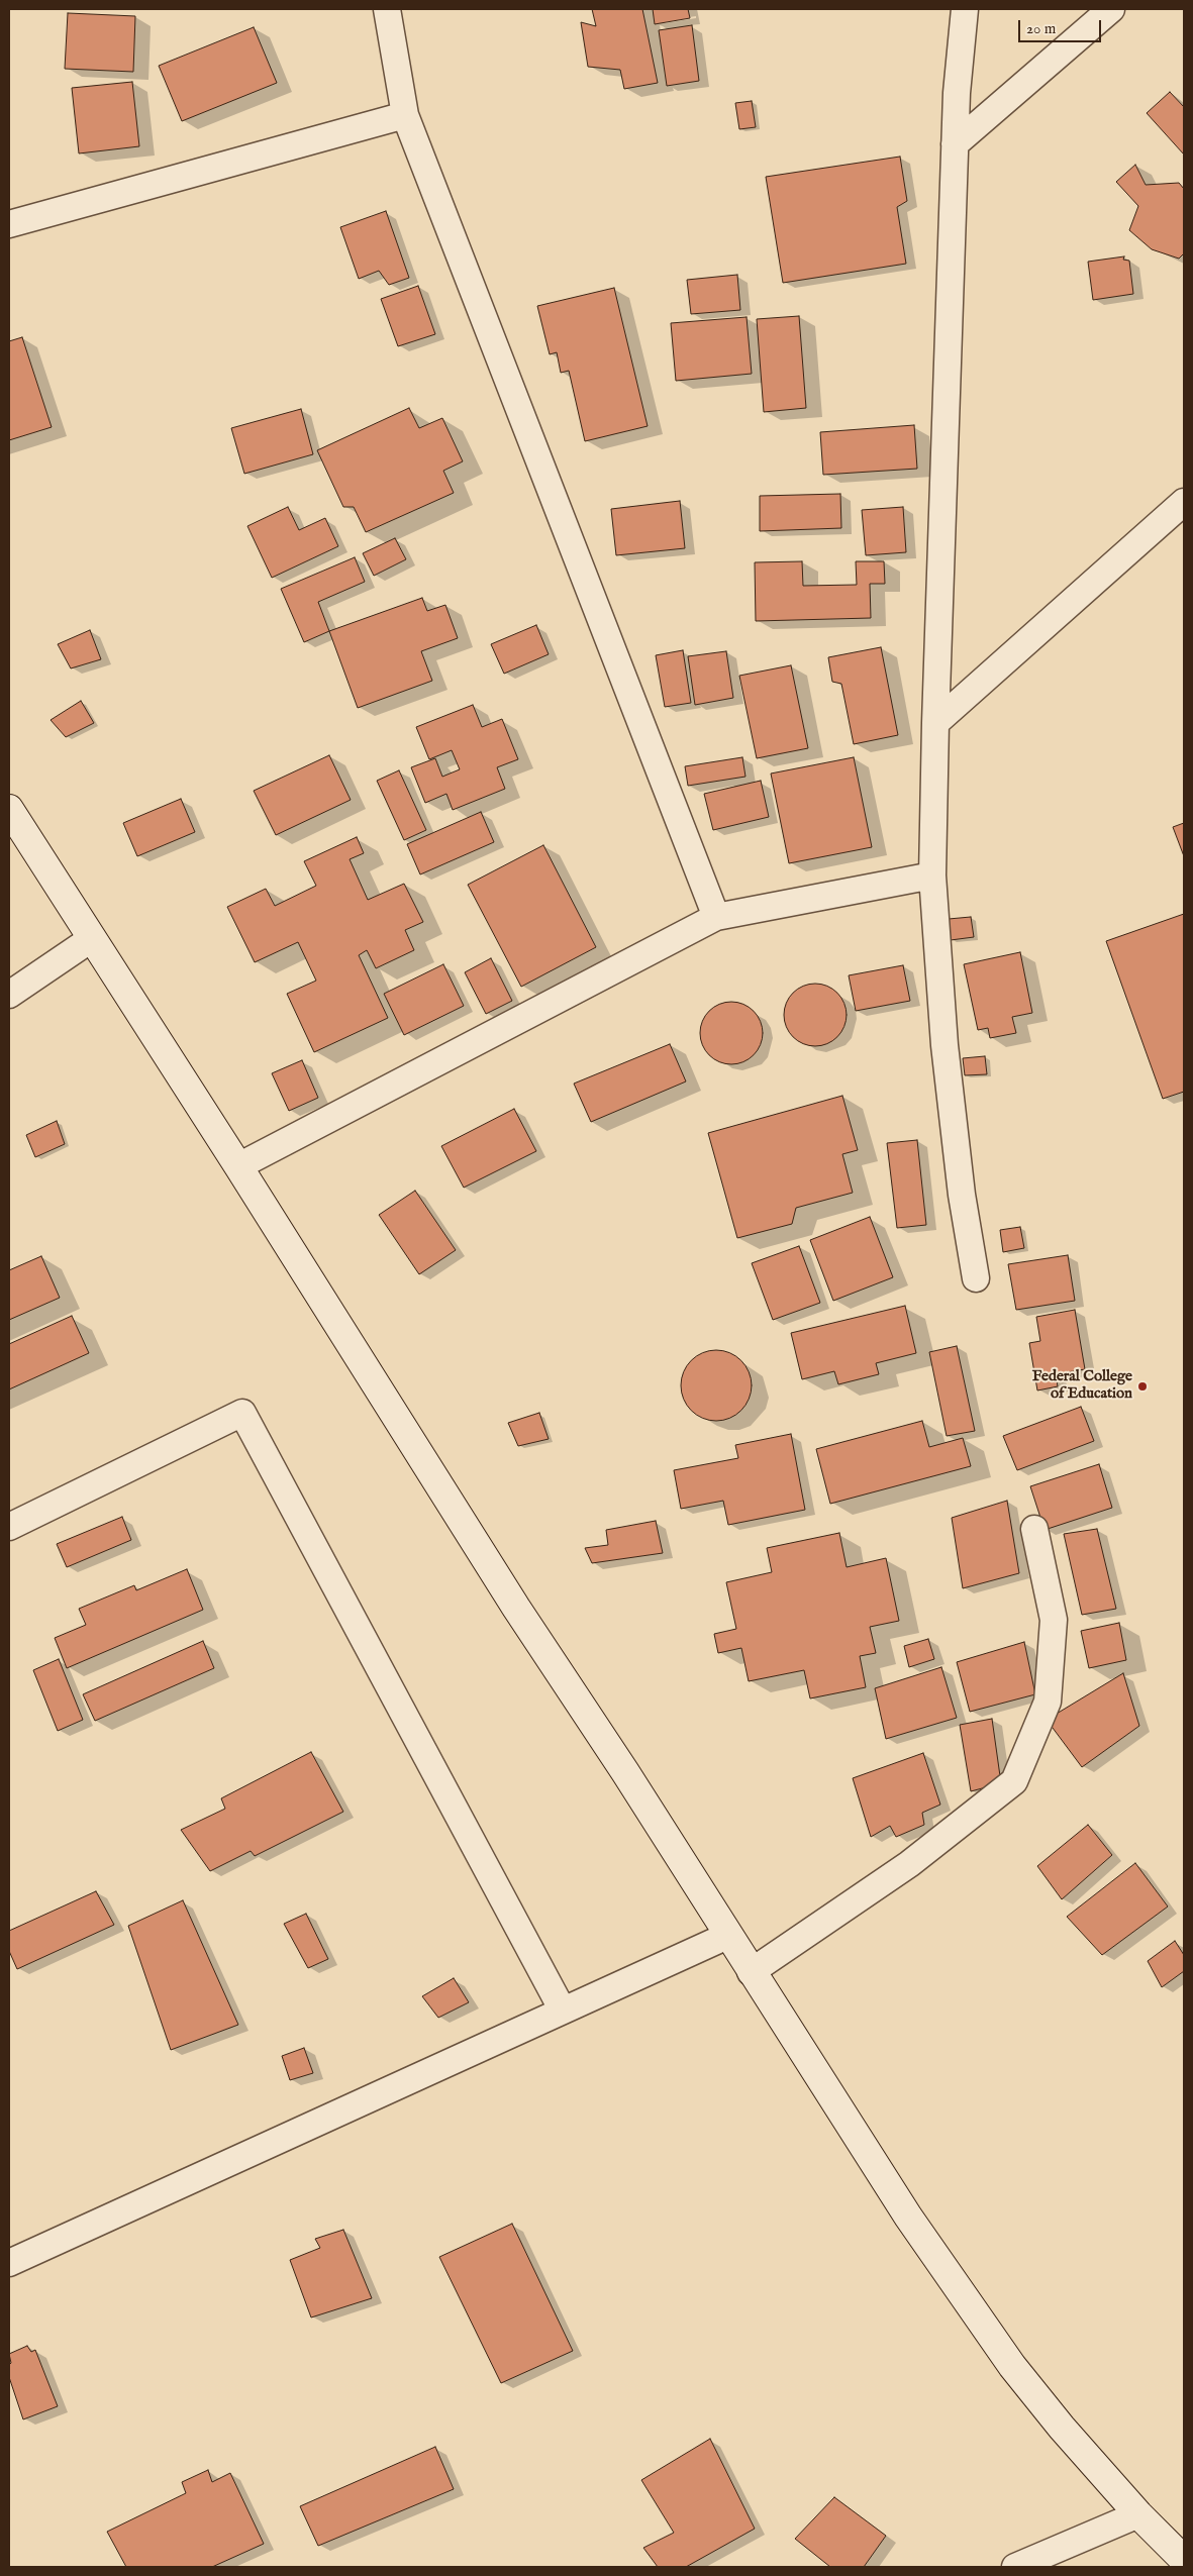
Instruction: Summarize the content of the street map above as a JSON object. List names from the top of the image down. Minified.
{"places":["Federal College of Education"],"scale_bar":"20 m"}
